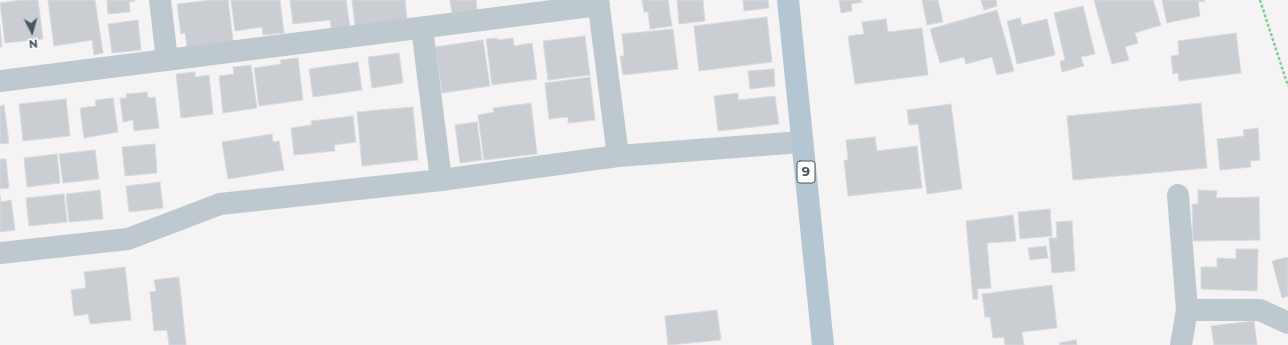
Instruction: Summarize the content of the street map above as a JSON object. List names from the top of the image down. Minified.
{"streets":{"main road":["9"]},"north":"bottom"}
